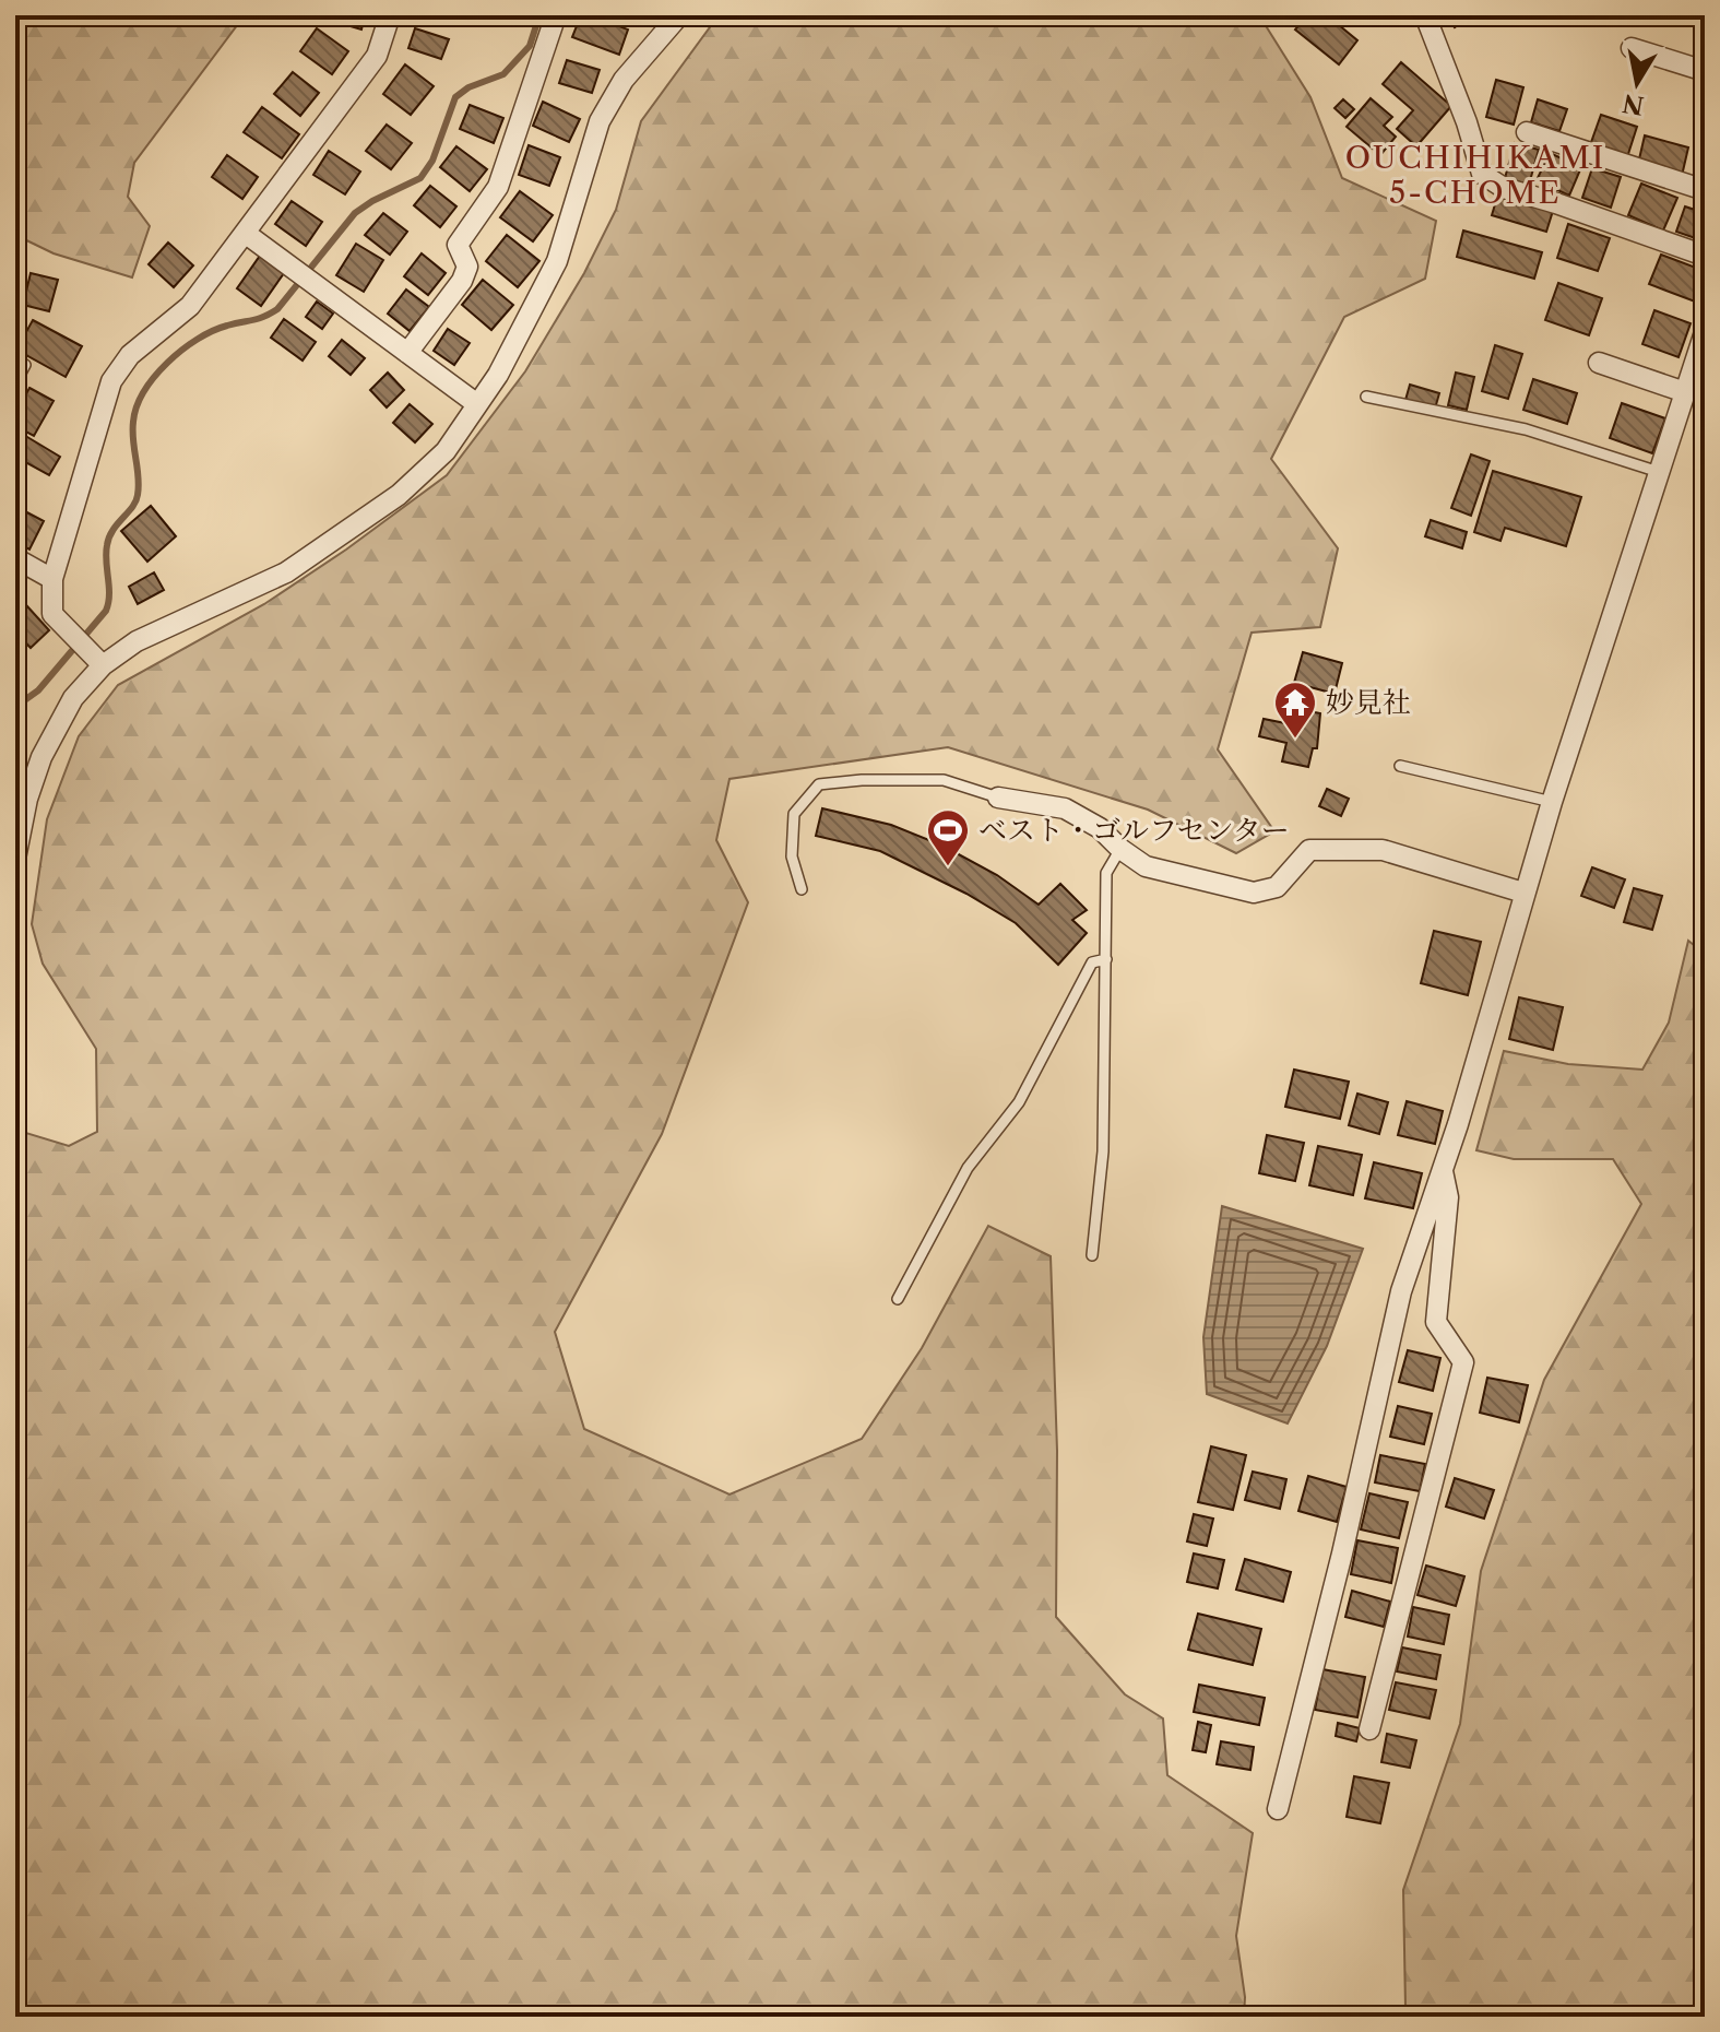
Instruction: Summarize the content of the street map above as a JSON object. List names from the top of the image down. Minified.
{"districts":["OUCHIHIKAMI 5-CHOME"],"places":{"temple":["妙見社"],"sports":["ベスト・ゴルフセンター"]},"north":"bottom"}
